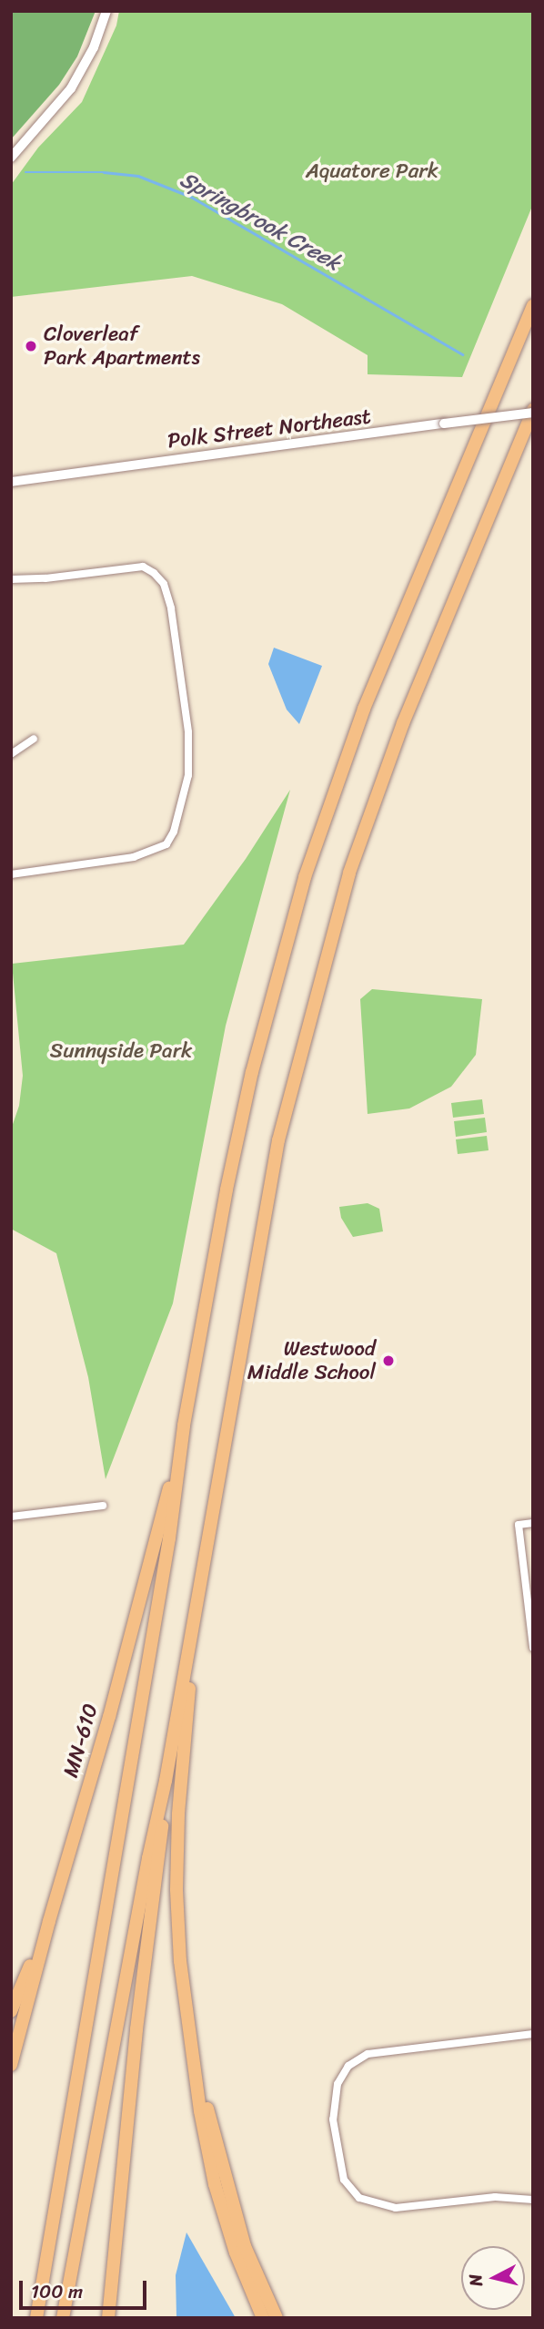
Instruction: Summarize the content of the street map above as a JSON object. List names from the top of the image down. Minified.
{"streets":{"highway":["MN-610"],"street":["Polk Street Northeast"]},"water":["Springbrook Creek"],"parks":["Aquatore Park","Sunnyside Park"],"places":["Cloverleaf Park Apartments","Westwood Middle School"],"scale_bar":"100 m","north":"left"}
